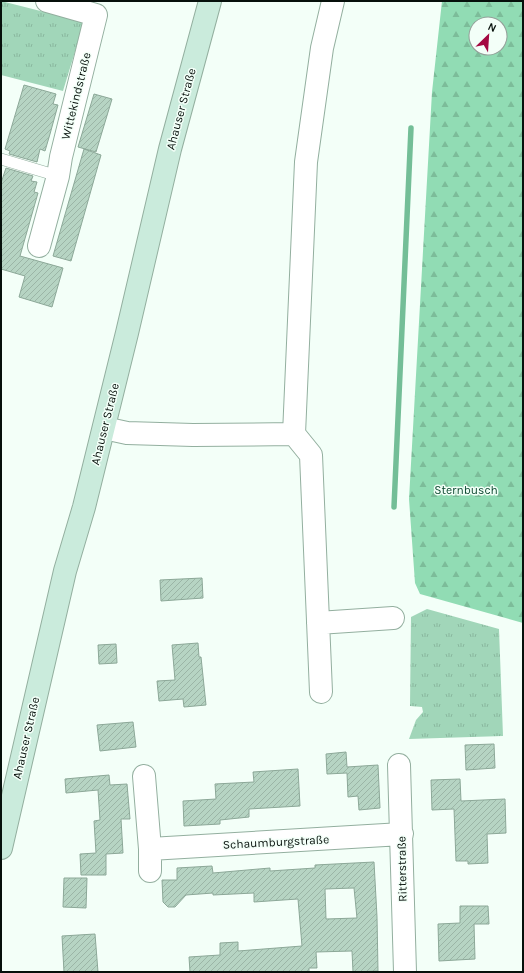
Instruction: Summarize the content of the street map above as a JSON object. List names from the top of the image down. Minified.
{"streets":{"main road":["Ahauser Straße"],"street":["Wittekindstraße","Schaumburgstraße","Ritterstraße"]},"crossings":[["Schaumburgstraße","Ritterstraße"]],"parks":["Sternbusch"],"north":"top right"}
